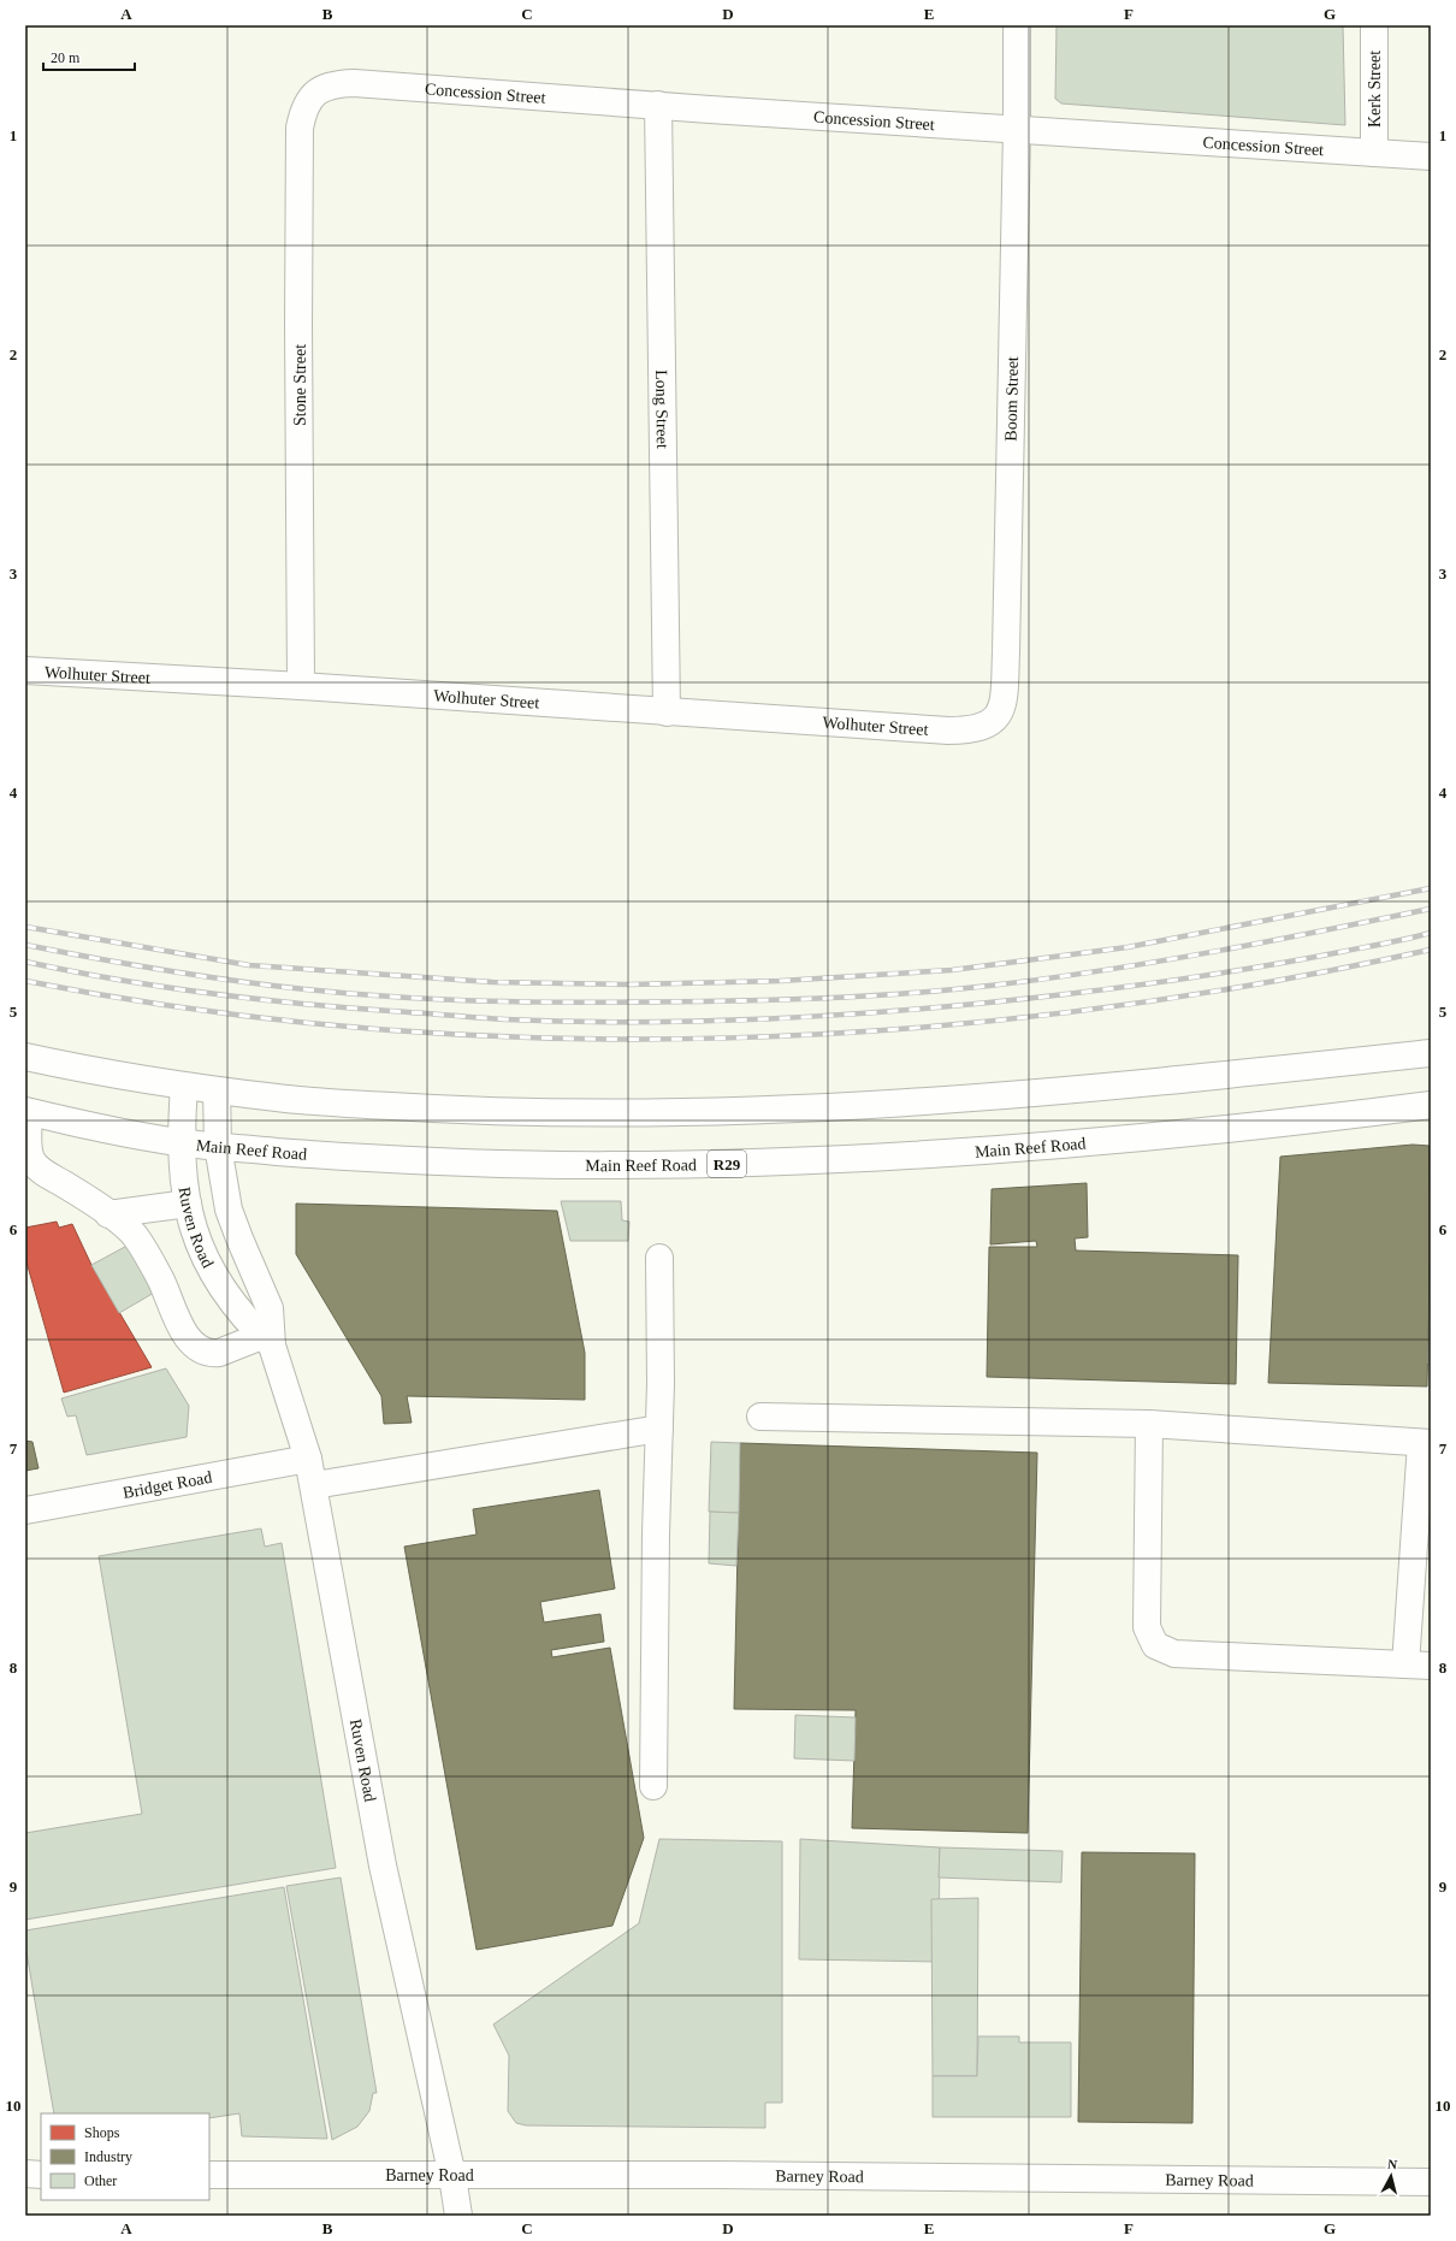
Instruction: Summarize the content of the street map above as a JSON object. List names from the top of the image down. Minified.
{"streets":{"street":["Kerk Street","Concession Street","Stone Street","Boom Street","Long Street","Wolhuter Street","Main Reef Road","R29","Ruven Road","Bridget Road","Barney Road"]},"crossings":[["Kerk Street","Concession Street"],["Concession Street","Stone Street"],["Concession Street","Boom Street"],["Concession Street","Long Street"],["Stone Street","Wolhuter Street"],["Boom Street","Wolhuter Street"],["Long Street","Wolhuter Street"],["Main Reef Road","Ruven Road"],["Ruven Road","Bridget Road"],["Ruven Road","Barney Road"]],"legend":["Shops","Industry","Other"],"scale_bar":"20 m","north":"top","grid":{"columns":["A","B","C","D","E","F","G"],"rows":["1","2","3","4","5","6","7","8","9","10"]}}
